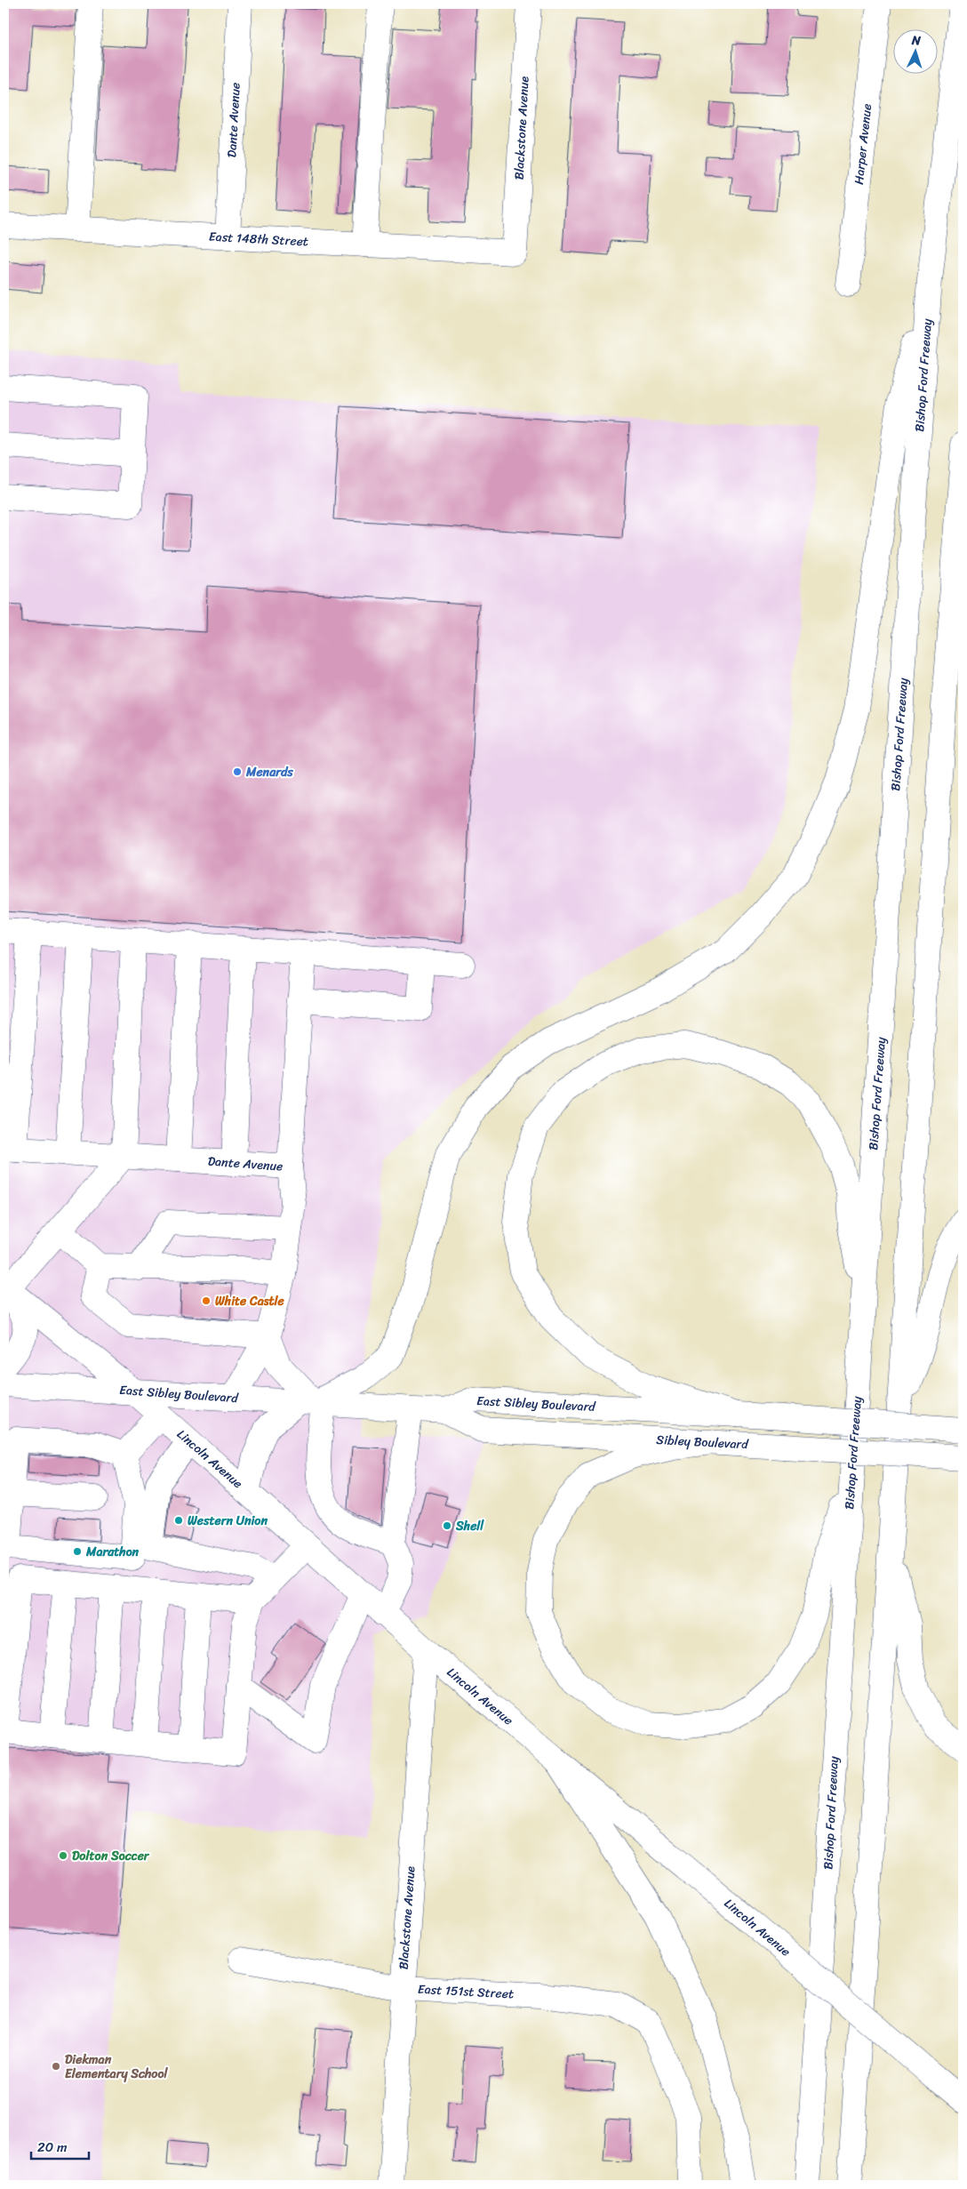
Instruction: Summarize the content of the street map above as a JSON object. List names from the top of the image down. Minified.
{"streets":{"main road":["Dante Avenue","Blackstone Avenue","Harper Avenue","East 148th Street","Bishop Ford Freeway","East Sibley Boulevard","Sibley Boulevard","Lincoln Avenue","East 151st Street"]},"crossings":[["Dante Avenue","East 148th Street"],["Blackstone Avenue","East 148th Street"],["Blackstone Avenue","Lincoln Avenue"],["Blackstone Avenue","East 151st Street"],["East Sibley Boulevard","Sibley Boulevard"],["East Sibley Boulevard","Lincoln Avenue"]],"places":["Menards","White Castle","Western Union","Shell","Marathon","Dolton Soccer","Diekman Elementary School"],"scale_bar":"20 m","north":"top"}
